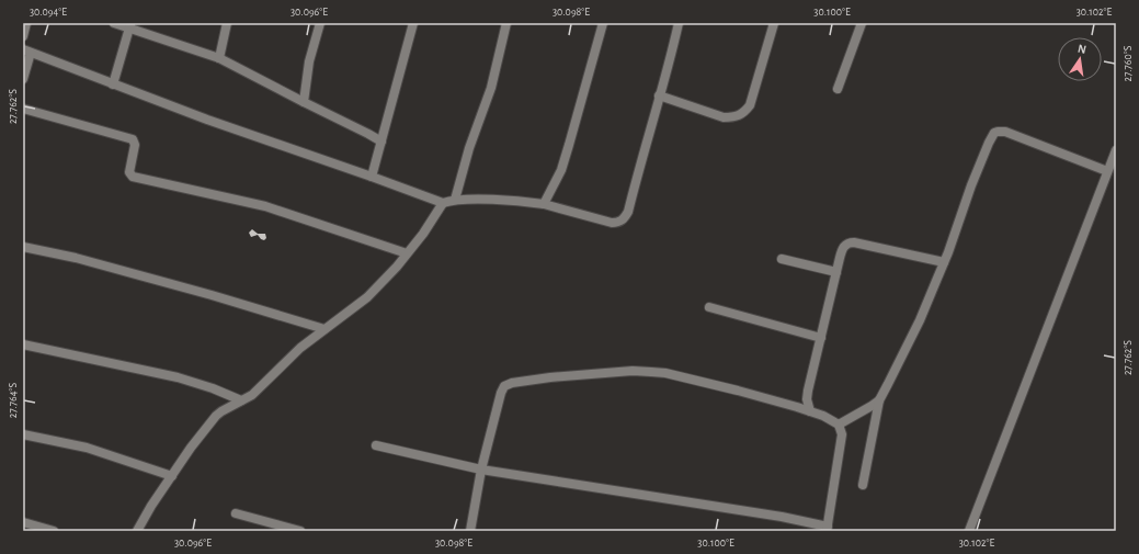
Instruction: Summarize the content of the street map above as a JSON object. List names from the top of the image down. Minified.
{"north":"top","coordinates":["30.094°E","30.096°E","30.098°E","30.100°E","30.102°E","27.760°S","27.762°S","27.764°S"]}
